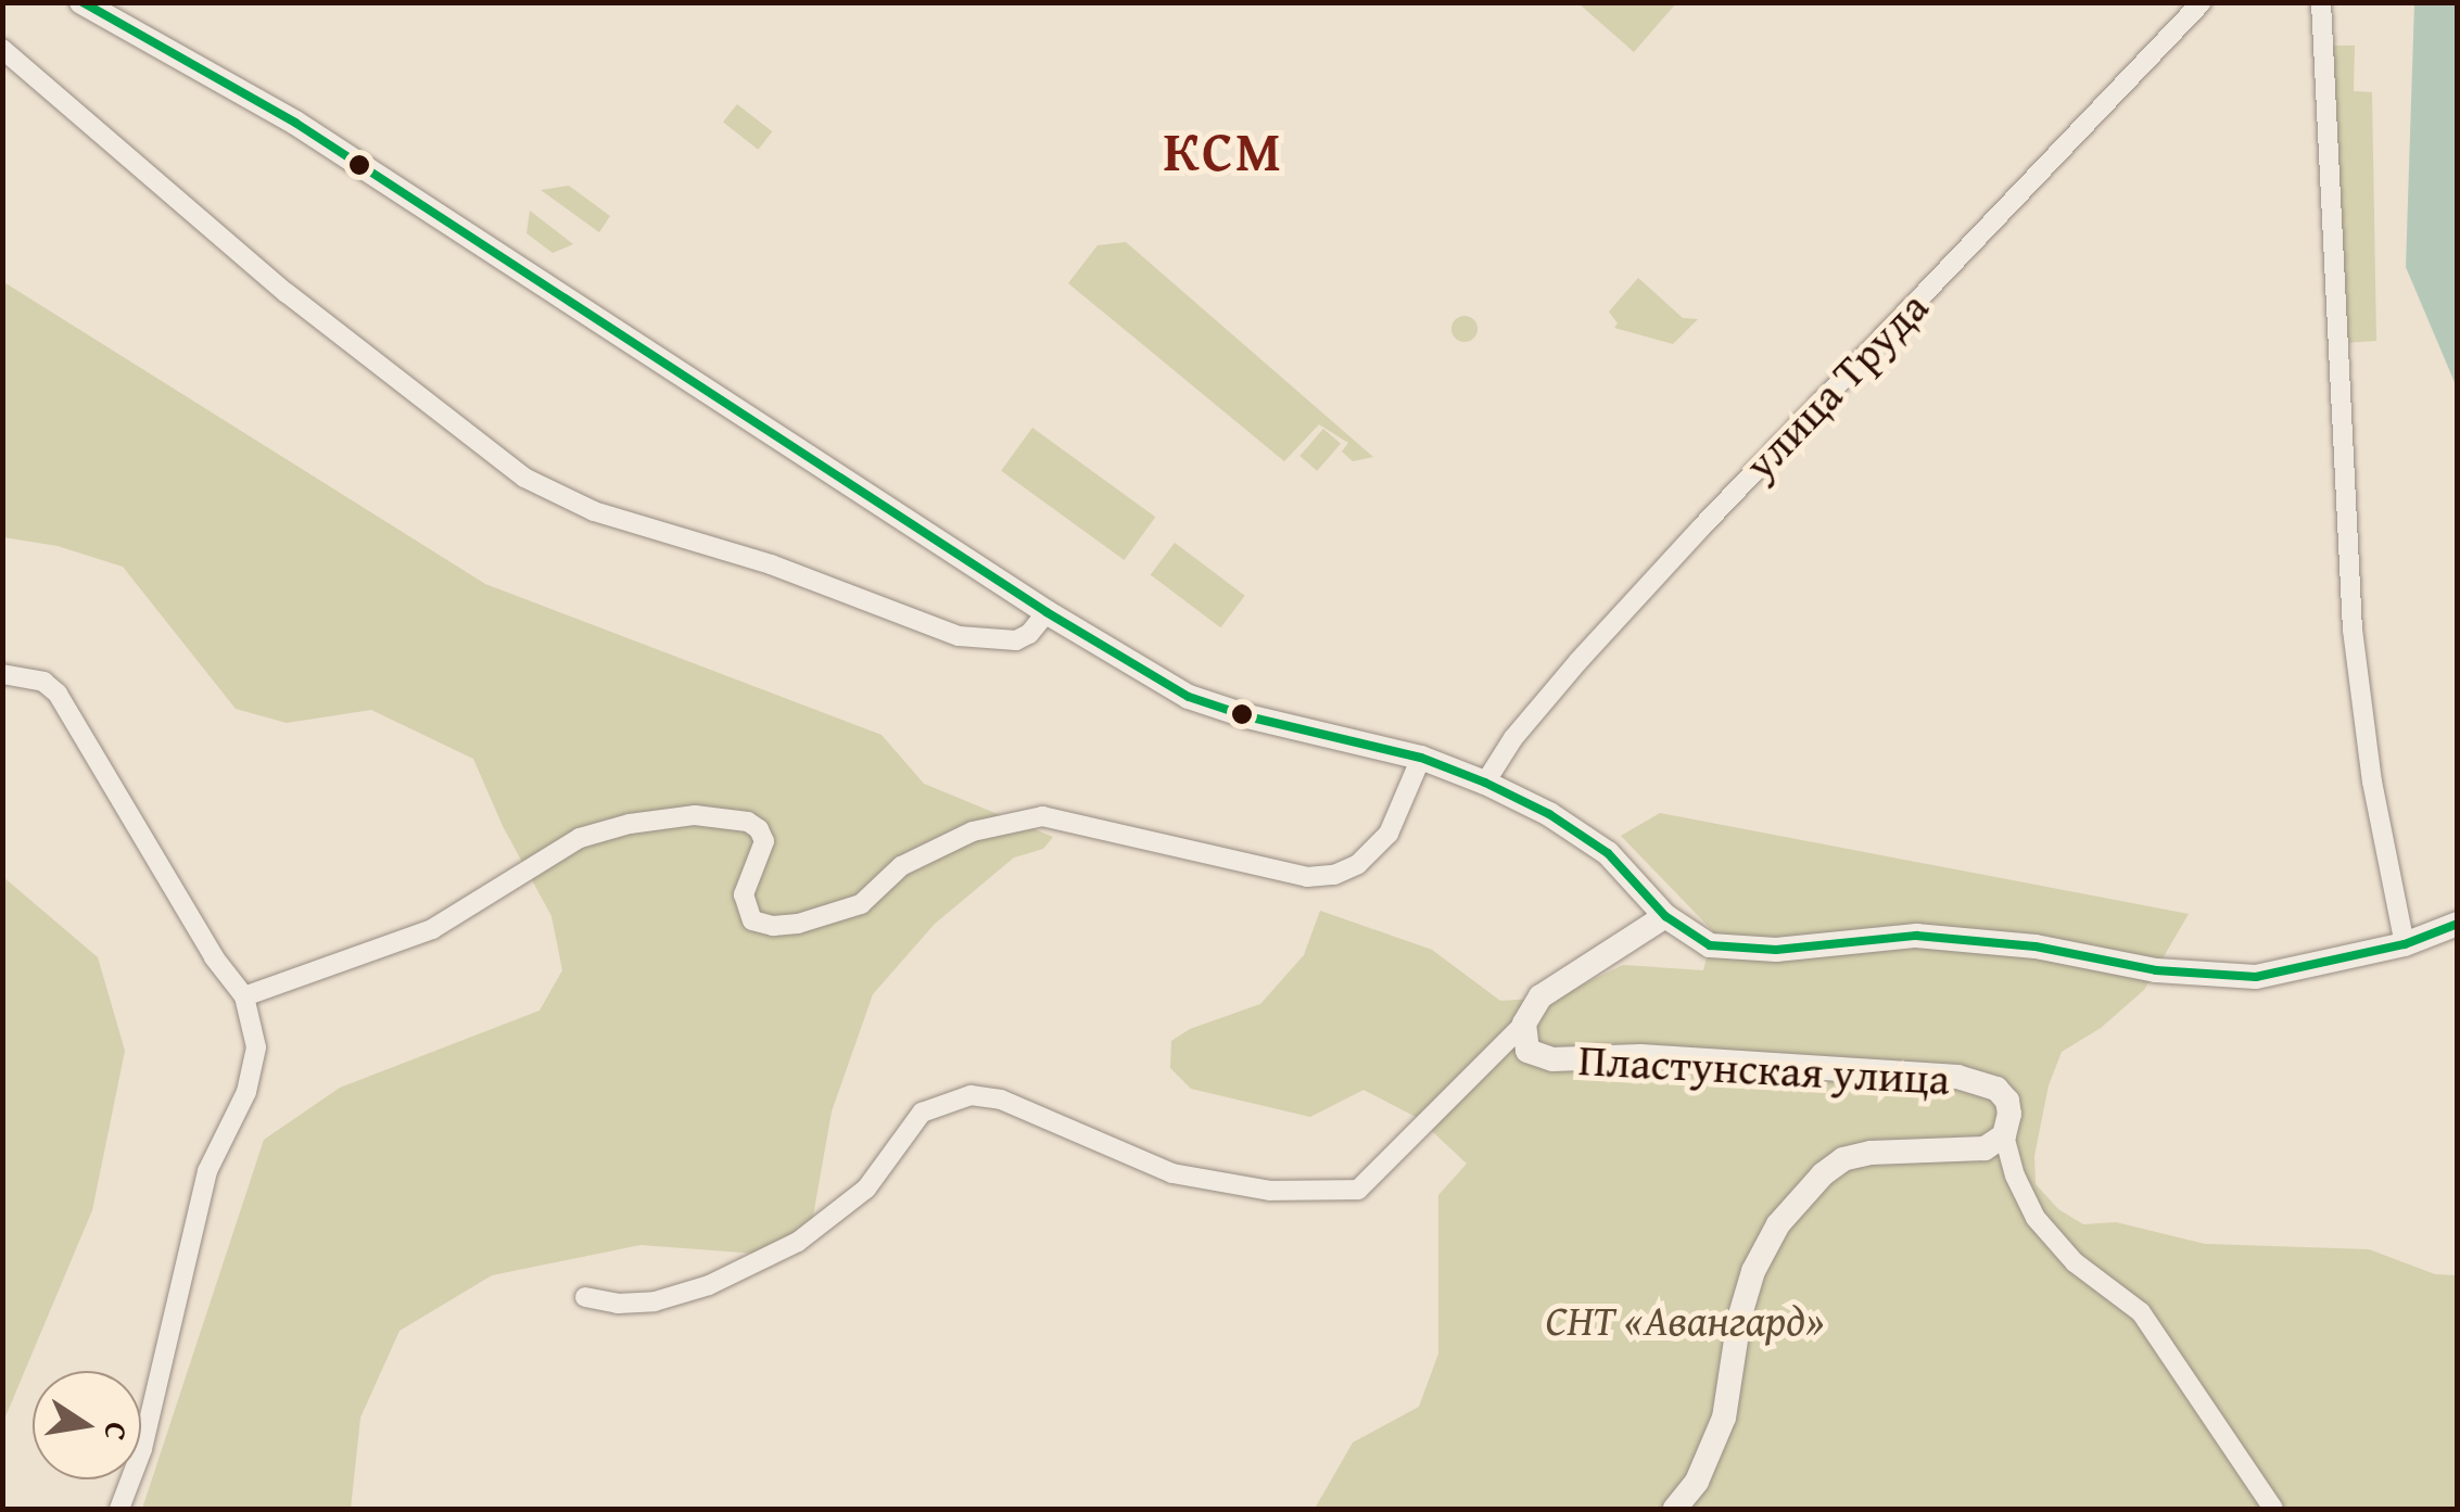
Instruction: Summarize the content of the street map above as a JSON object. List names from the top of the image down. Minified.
{"streets":{"main road":["Пластунская улица"],"street":["улица Труда"]},"districts":["КСМ"],"parks":["СНТ «Авангард»"],"north":"right"}
